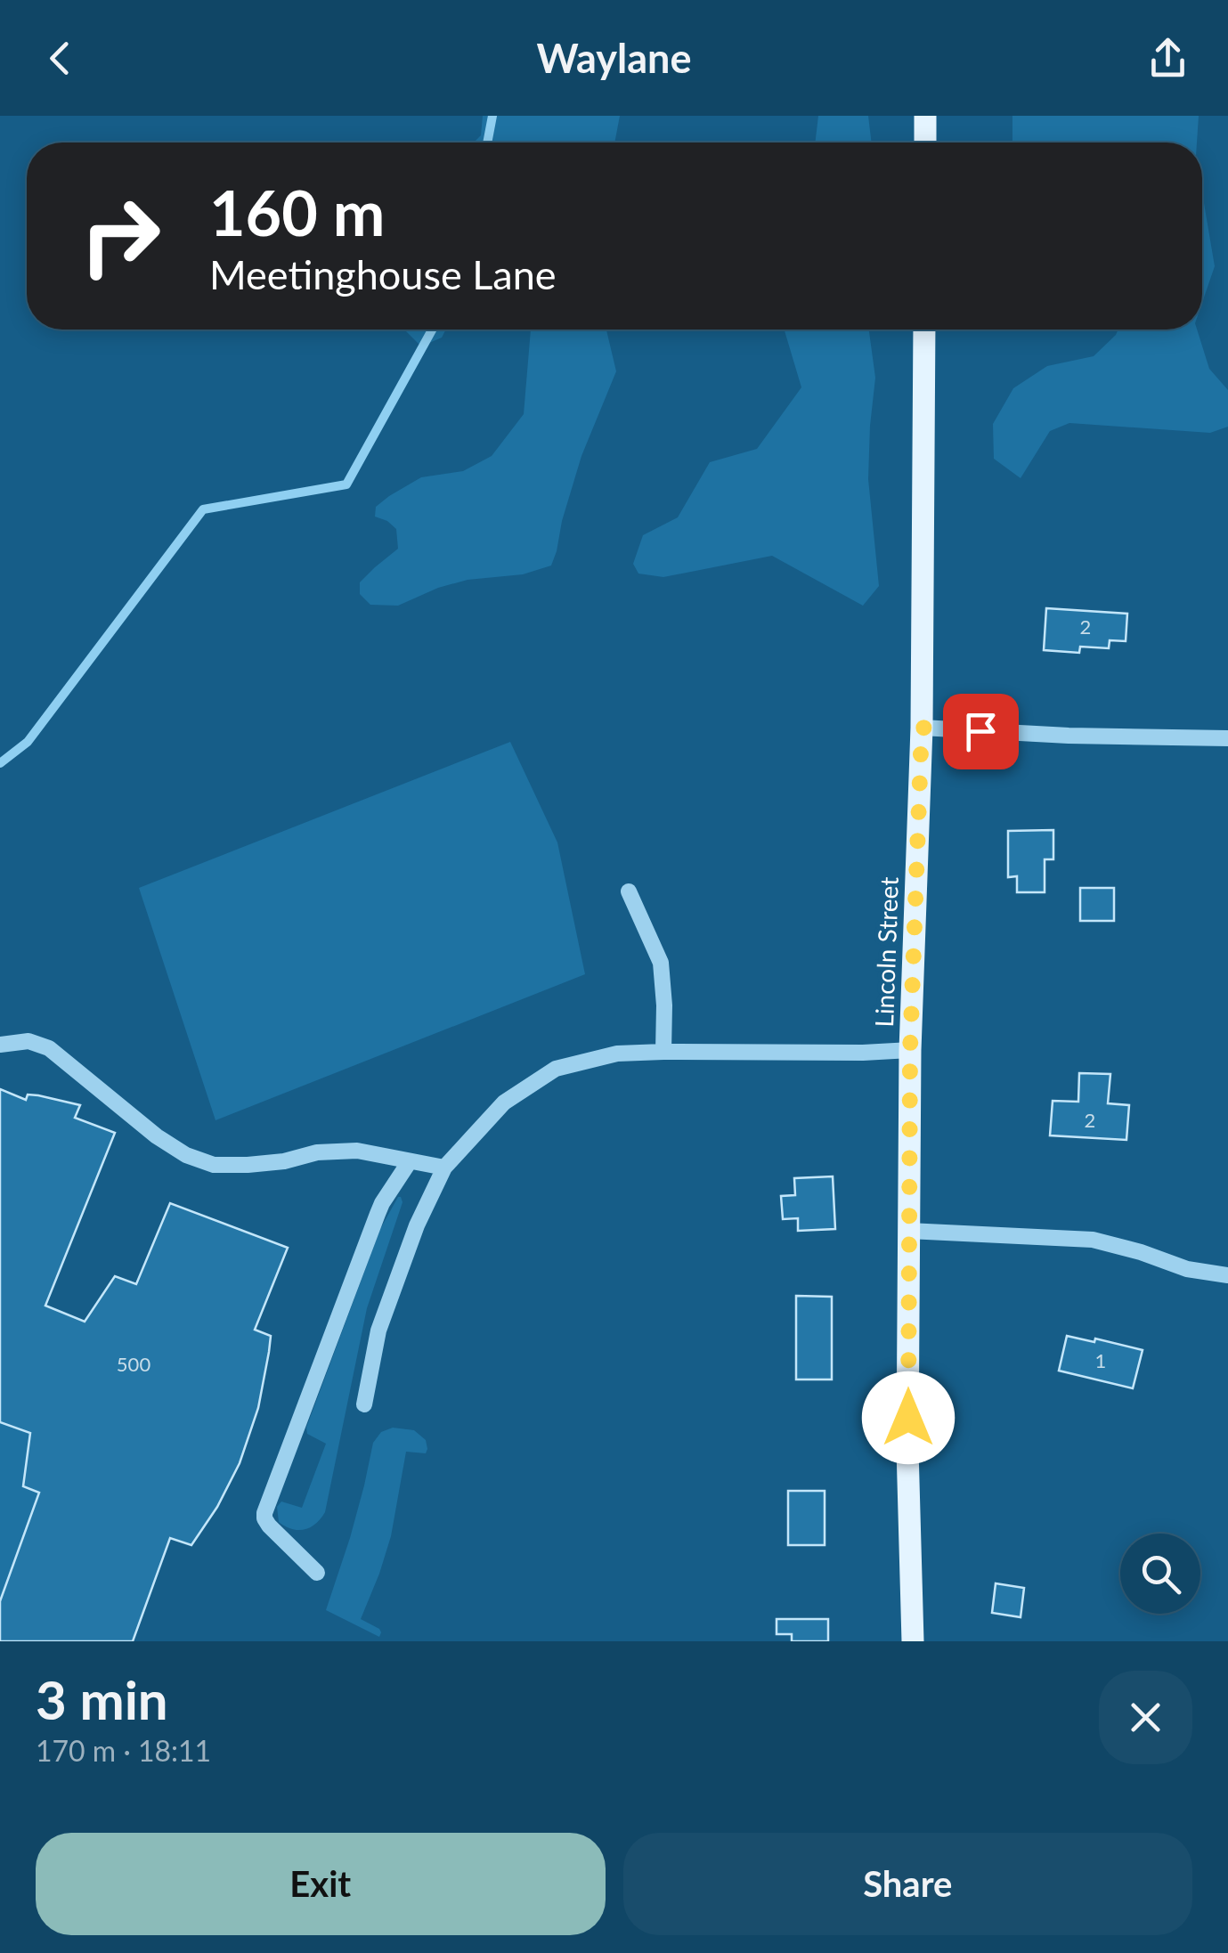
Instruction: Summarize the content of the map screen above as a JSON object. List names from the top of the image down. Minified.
{"streets":{"main road":["Lincoln Street"]},"house_numbers":["2","2","1","500"],"page":{"header":"Waylane","turn":["160 m","Meetinghouse Lane"],"heading":["3 min","170 m · 18:11"],"buttons":["Exit","Share"]}}
